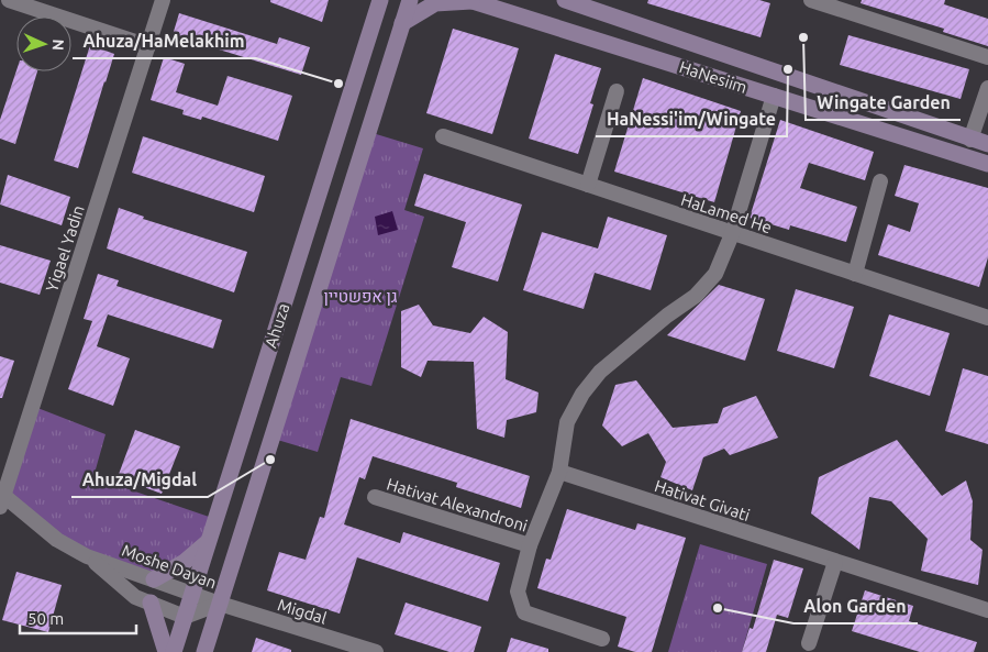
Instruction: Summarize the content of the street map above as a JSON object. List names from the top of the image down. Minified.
{"streets":{"main road":["HaNesiim","Ahuza"],"street":["HaLamed He","Yigael Yadin","Hativat Givati","Hativat Alexandroni","Moshe Dayan","Migdal"]},"crossings":[["HaNesiim","Hativat Alexandroni"],["HaLamed He","Hativat Alexandroni"],["Yigael Yadin","Moshe Dayan"],["Ahuza","Moshe Dayan"],["Ahuza","Migdal"],["Hativat Givati","Hativat Alexandroni"],["Moshe Dayan","Migdal"]],"parks":["גן אפשטיין"],"places":["Wingate Garden","HaNessi'im/Wingate","Ahuza/HaMelakhim","Ahuza/Migdal","Alon Garden"],"scale_bar":"50 m","north":"right"}
